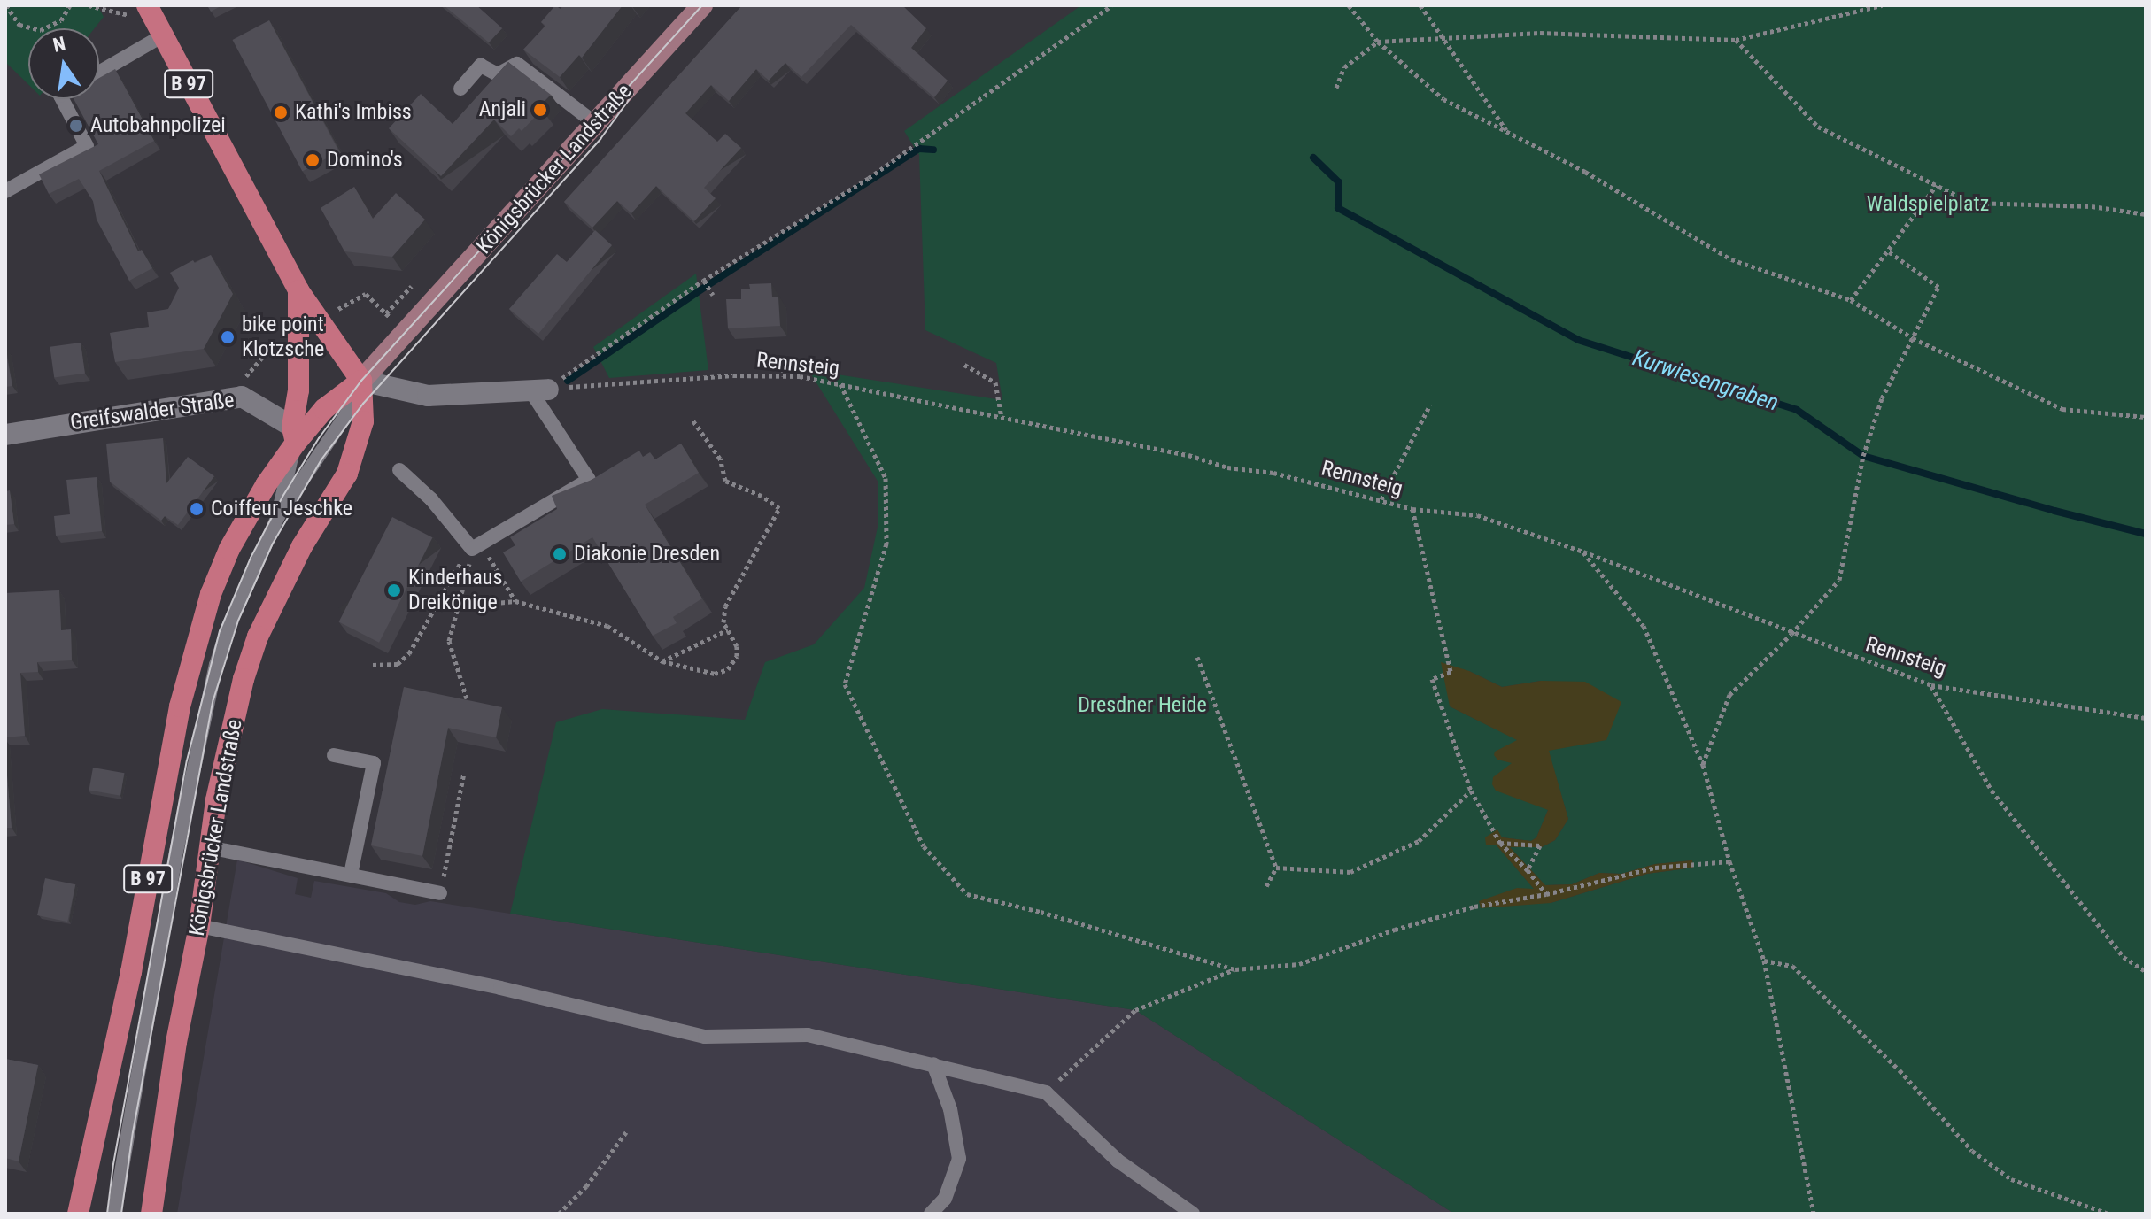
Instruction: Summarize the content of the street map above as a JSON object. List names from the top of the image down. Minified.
{"streets":{"main road":["B 97","Königsbrücker Landstraße"],"street":["Greifswalder Straße"],"path":["Rennsteig"]},"crossings":[["B 97","Königsbrücker Landstraße"],["B 97","Greifswalder Straße"]],"water":["Kurwiesengraben"],"parks":["Waldspielplatz","Dresdner Heide"],"places":["Anjali","Kathi's Imbiss","Autobahnpolizei","Domino's","bike point Klotzsche","Coiffeur Jeschke","Diakonie Dresden","Kinderhaus Dreikönige"],"north":"top"}
